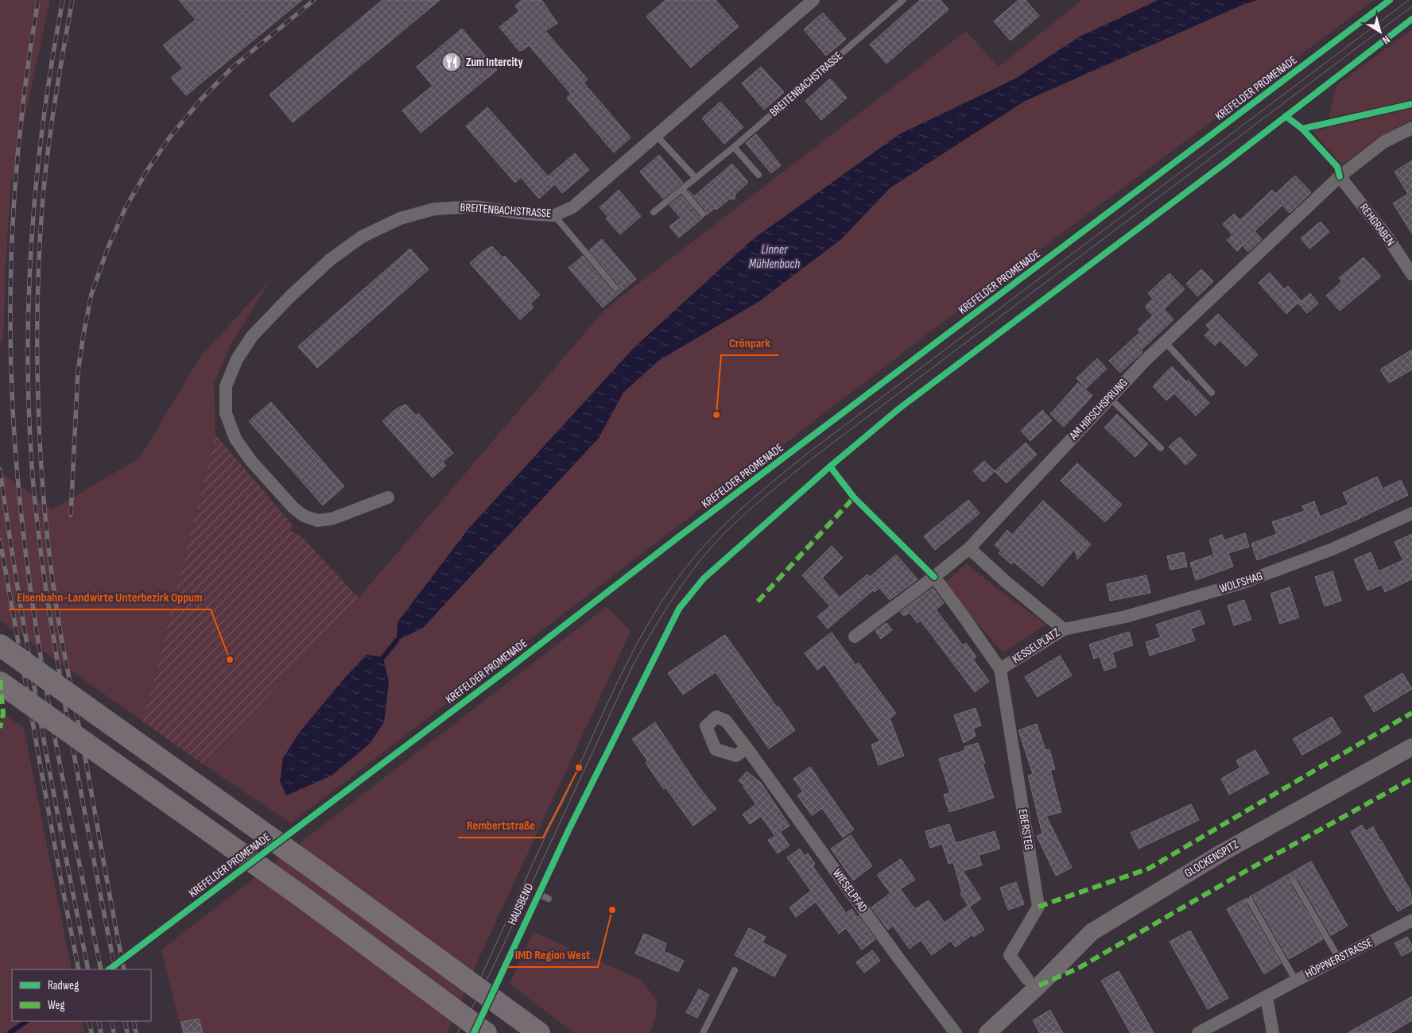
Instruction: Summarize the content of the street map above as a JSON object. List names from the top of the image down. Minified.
{"streets":{"main road":["GLOCKENSPITZ"],"street":["BREITENBACHSTRASSE","REHGRABEN","AM HIRSCHSPRUNG","WOLFSHAG","KESSELPLATZ","EBERSTEG","WIESELPFAD","HÖPPNERSTRASSE"],"lane":["HAUSBEND"],"cycle path":["KREFELDER PROMENADE"]},"crossings":[["REHGRABEN","AM HIRSCHSPRUNG"],["AM HIRSCHSPRUNG","KESSELPLATZ"],["WOLFSHAG","KESSELPLATZ"],["KESSELPLATZ","EBERSTEG"],["EBERSTEG","GLOCKENSPITZ"]],"water":["Linner Mühlenbach"],"places":{"restaurant":["Zum Intercity"],"other":["Crönpark","Eisenbahn-Landwirte Unterbezirk Oppum","Rembertstraße","IMD Region West"]},"legend":["Radweg","Weg"],"north":"bottom right"}
